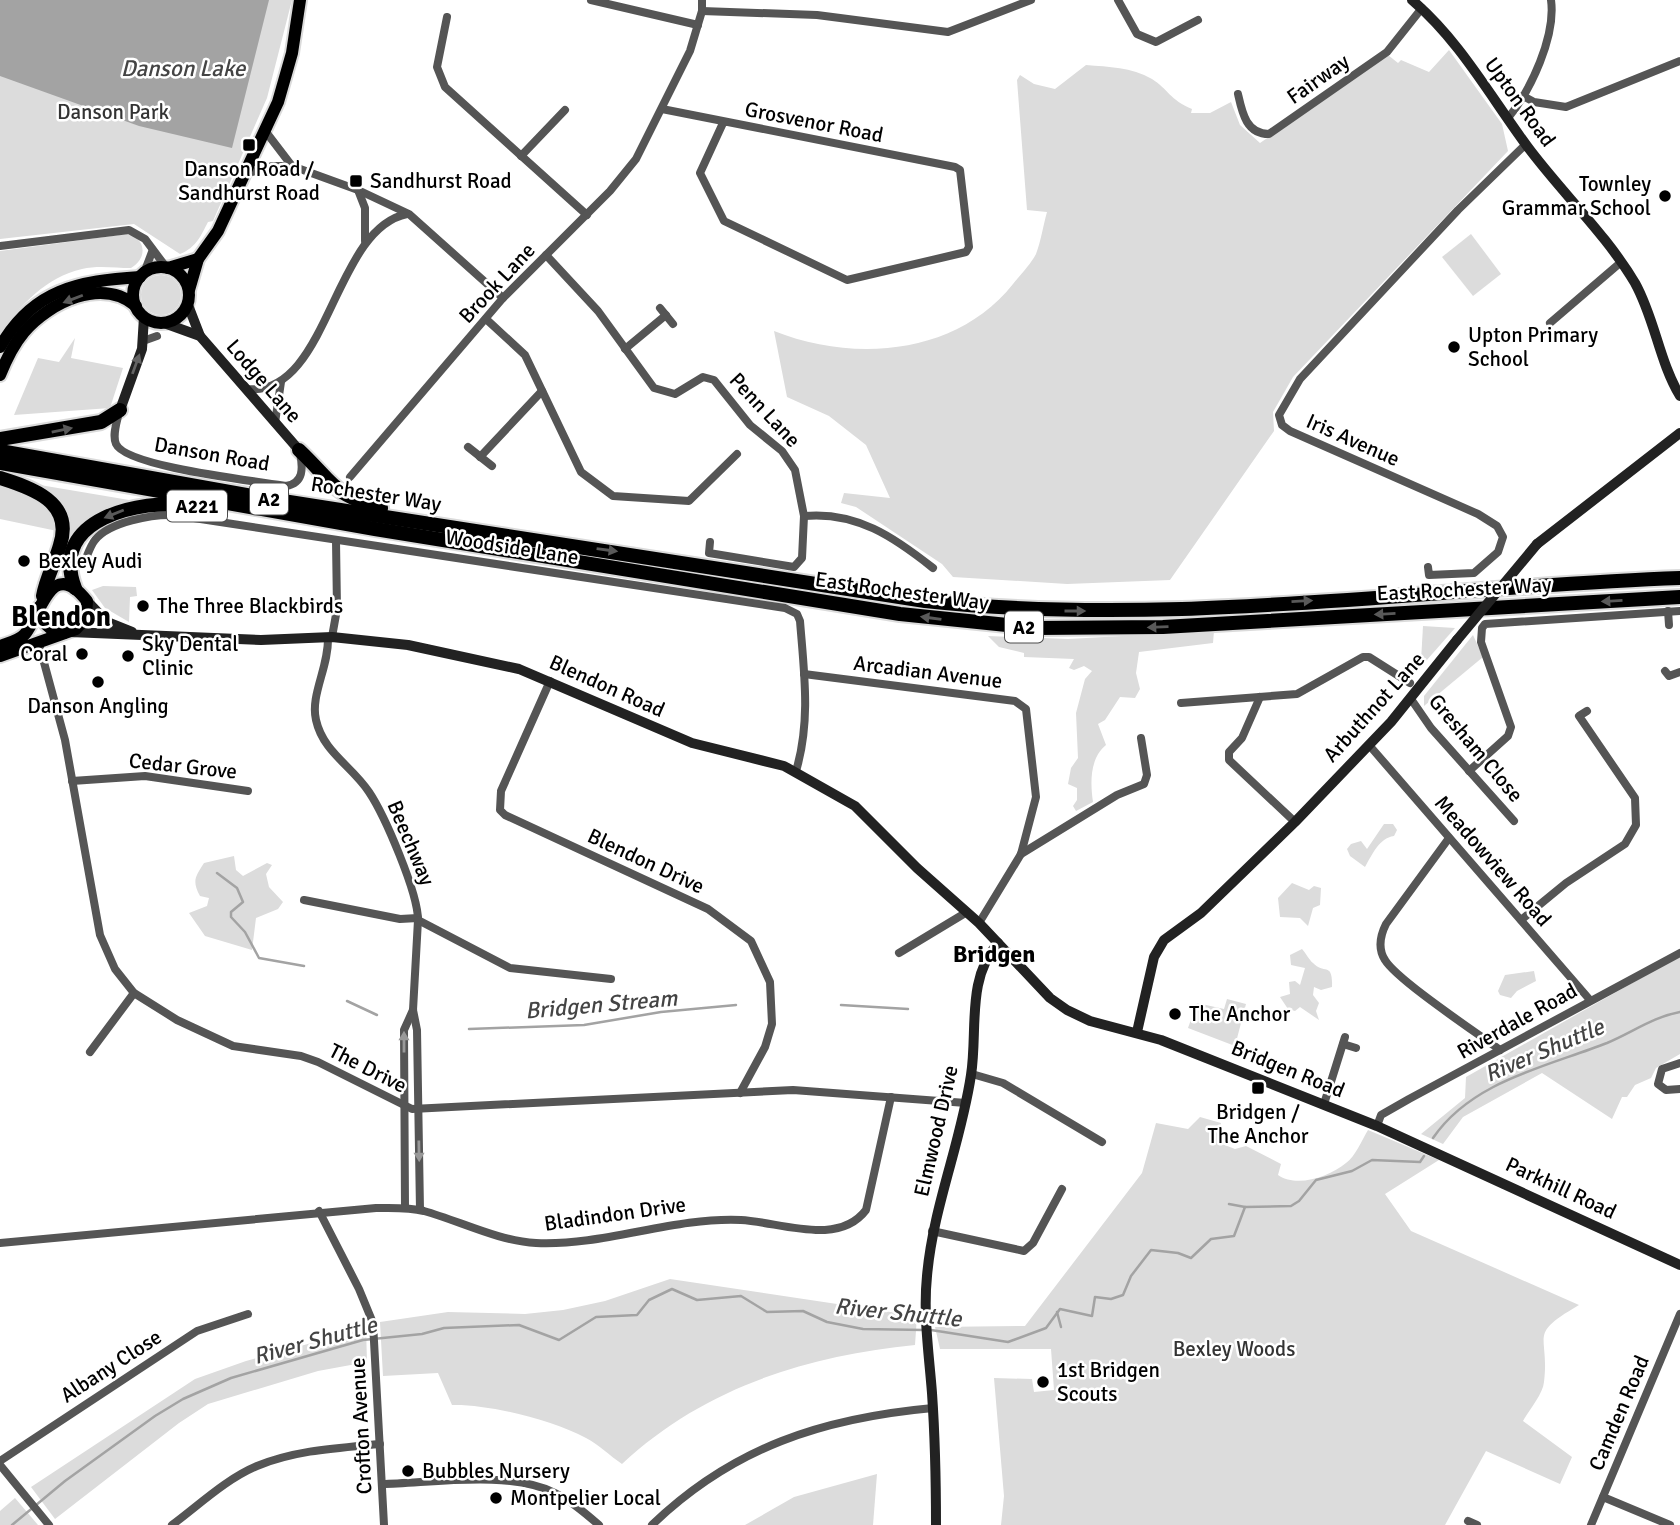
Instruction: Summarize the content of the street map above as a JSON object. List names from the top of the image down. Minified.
{"streets":{"highway":["Rochester Way","A2","A221","East Rochester Way"],"main road":["Blendon Road"],"street":["Fairway","Upton Road","Grosvenor Road","Brook Lane","Lodge Lane","Penn Lane","Iris Avenue","Danson Road","Woodside Lane","Arcadian Avenue","Arbuthnot Lane","Gresham Close","Cedar Grove","Beechway","Blendon Drive","Meadowview Road","Riverdale Road","The Drive","Bridgen Road","Elmwood Drive","Parkhill Road","Bladindon Drive","Albany Close","Camden Road","Crofton Avenue"]},"crossings":[["Fairway","Upton Road"],["Upton Road","Iris Avenue"],["Grosvenor Road","Brook Lane"],["Lodge Lane","Danson Road"],["Rochester Way","A221"],["Rochester Way","East Rochester Way"],["A2","East Rochester Way"],["A221","East Rochester Way"],["A221","Blendon Road"],["Woodside Lane","Arcadian Avenue"],["Woodside Lane","Blendon Road"],["Woodside Lane","Beechway"],["Arcadian Avenue","Blendon Road"],["Blendon Road","Beechway"],["Blendon Road","Blendon Drive"],["Blendon Road","The Drive"],["Blendon Road","Bridgen Road"],["Blendon Road","Elmwood Drive"],["Arbuthnot Lane","Gresham Close"],["Arbuthnot Lane","Meadowview Road"],["Arbuthnot Lane","Bridgen Road"],["Cedar Grove","The Drive"],["Blendon Drive","The Drive"],["Meadowview Road","Riverdale Road"],["Riverdale Road","Bridgen Road"],["The Drive","Elmwood Drive"],["The Drive","Bladindon Drive"],["Bridgen Road","Elmwood Drive"],["Bridgen Road","Parkhill Road"],["Bladindon Drive","Crofton Avenue"]],"districts":["Blendon","Bridgen"],"water":["Danson Lake","Bridgen Stream","River Shuttle"],"parks":["Danson Park","Bexley Woods"],"places":{"transit":["Danson Road / Sandhurst Road","Sandhurst Road","Bridgen / The Anchor"],"other":["Townley Grammar School","Upton Primary School","Bexley Audi","The Three Blackbirds","Coral","Sky Dental Clinic","Danson Angling","The Anchor","1st Bridgen Scouts","Bubbles Nursery","Montpelier Local"]}}
